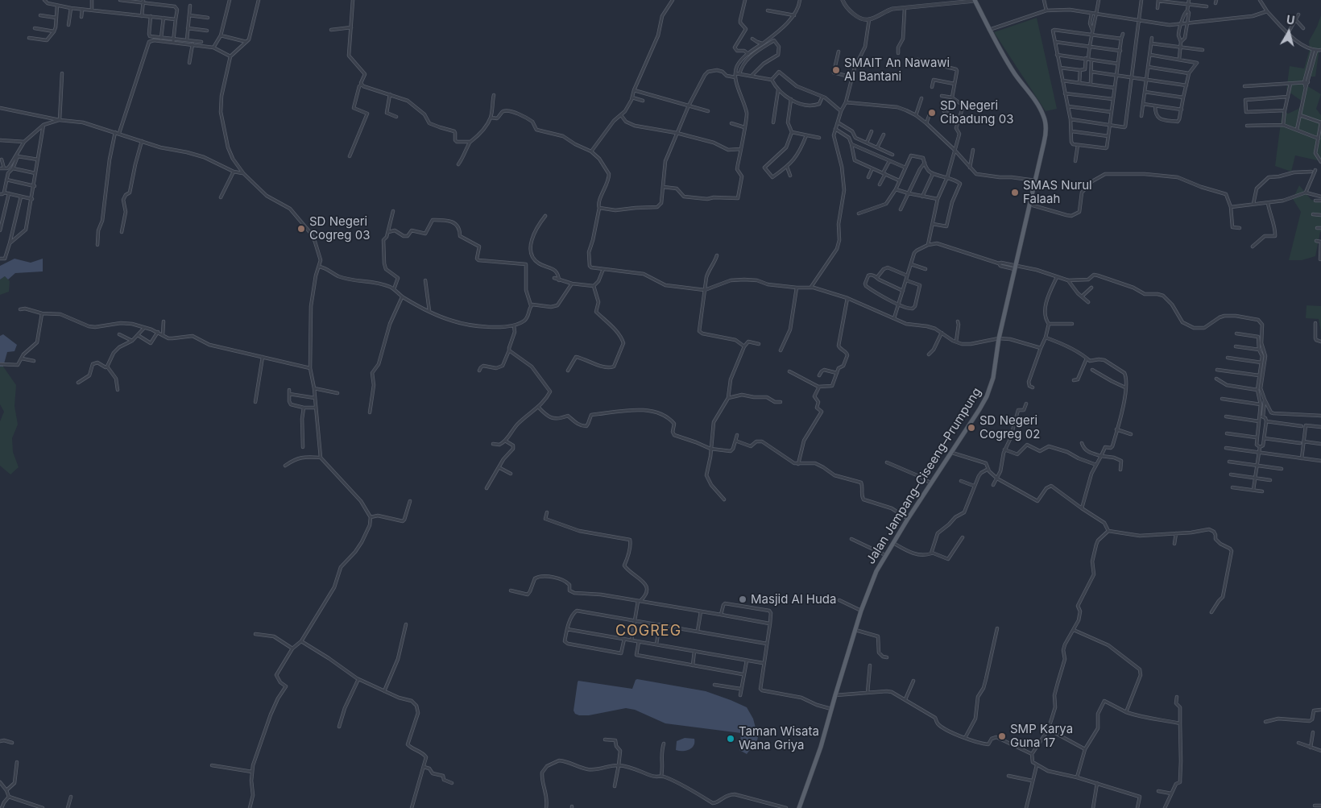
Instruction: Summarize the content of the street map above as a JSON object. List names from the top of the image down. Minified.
{"streets":{"main road":["Jalan Jampang–Ciseeng–Prumpung"]},"districts":["COGREG"],"places":["SMAIT An Nawawi Al Bantani","SD Negeri Cibadung 03","SMAS Nurul Falaah","SD Negeri Cogreg 03","SD Negeri Cogreg 02","Masjid Al Huda","SMP Karya Guna 17","Taman Wisata Wana Griya"],"north":"top"}
